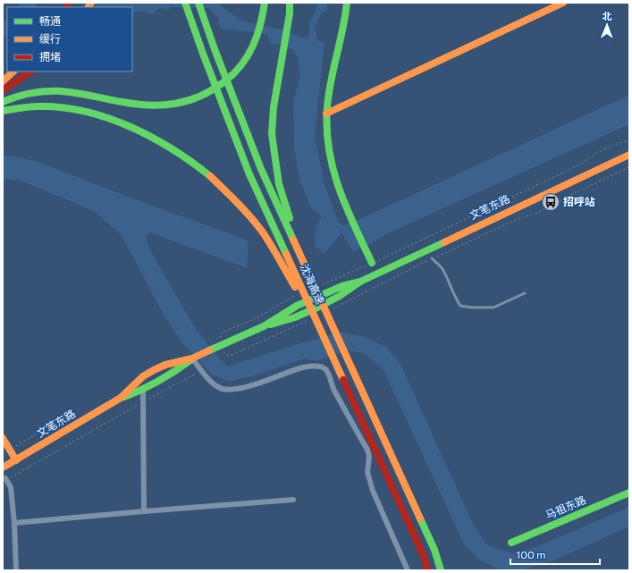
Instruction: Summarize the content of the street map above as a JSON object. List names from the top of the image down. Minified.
{"streets":{"main road":["文笔东路","沈海高速","马祖东路"]},"places":{"bus stop":["招呼站"]},"legend":["畅通","缓行","拥堵"],"scale_bar":"100 m","north":"top"}
